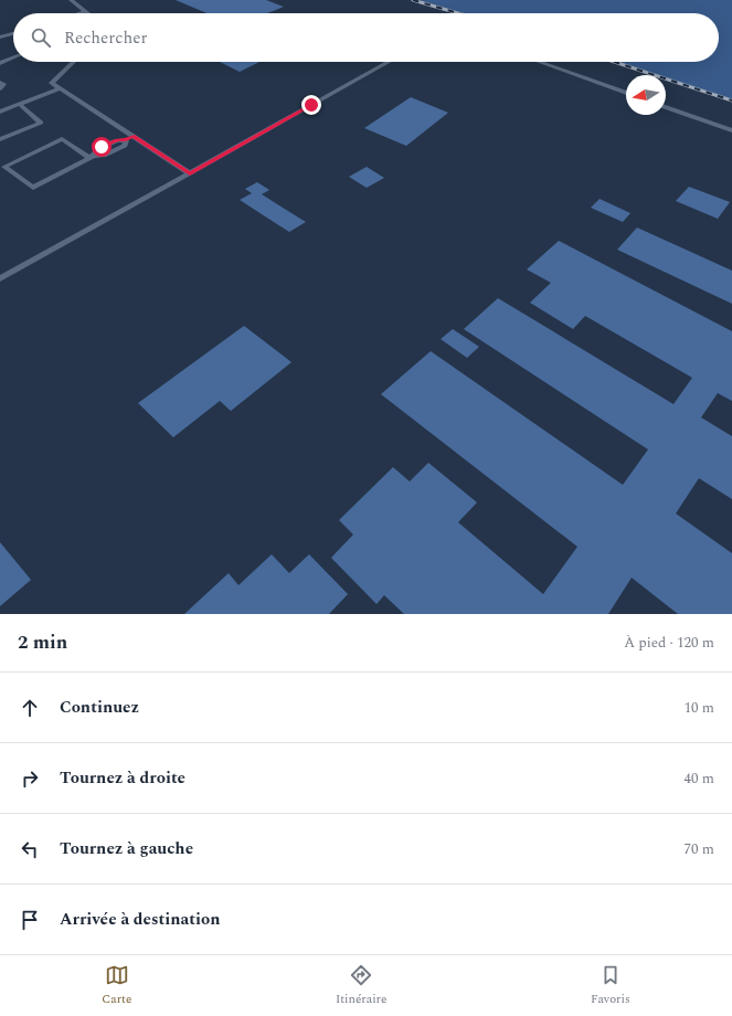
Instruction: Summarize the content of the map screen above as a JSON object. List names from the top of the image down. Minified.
{"north":"left","page":{"search":"Rechercher","heading":["2 min","À pied · 120 m"],"list":[["Continuez","10 m"],["Tournez à droite","40 m"],["Tournez à gauche","70 m"],"Arrivée à destination"],"nav":["Carte","Itinéraire","Favoris"]}}
